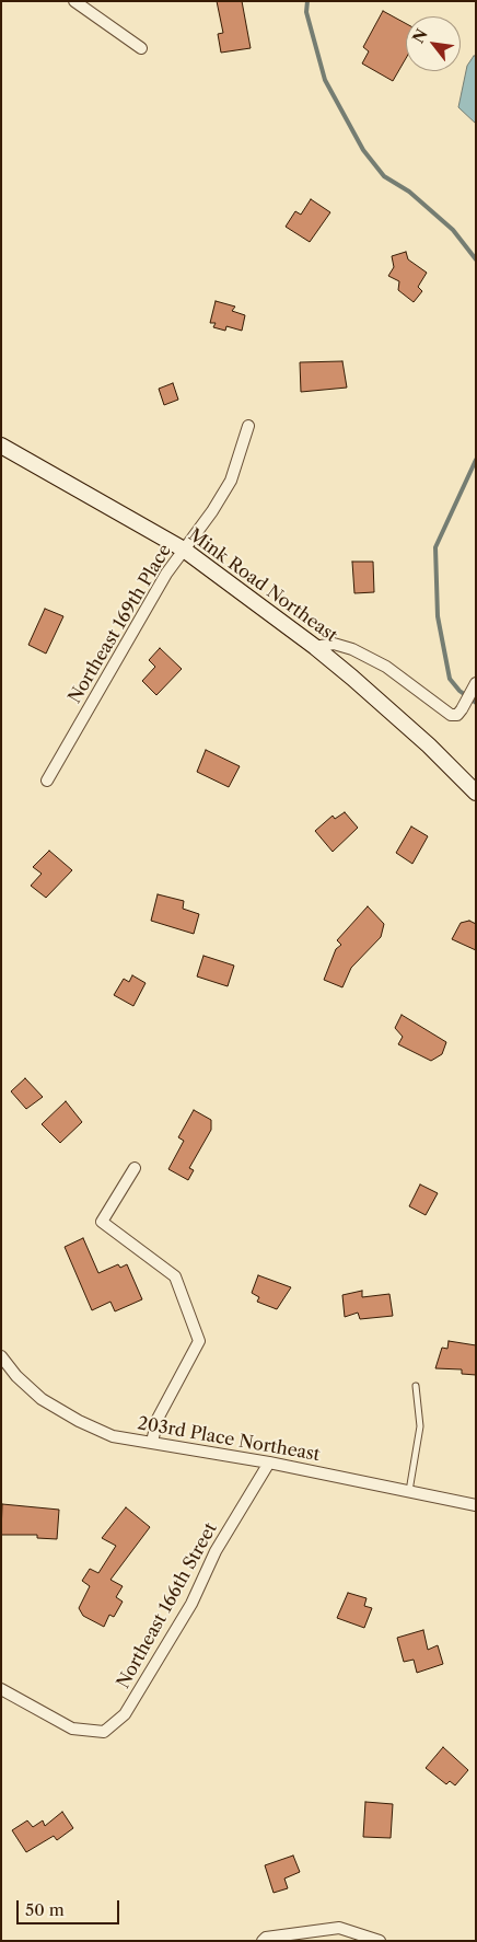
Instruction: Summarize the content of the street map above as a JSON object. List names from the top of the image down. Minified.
{"streets":{"street":["Mink Road Northeast","Northeast 169th Place","203rd Place Northeast","Northeast 166th Street"]},"crossings":[["Mink Road Northeast","Northeast 169th Place"],["203rd Place Northeast","Northeast 166th Street"]],"scale_bar":"50 m","north":"top left"}
